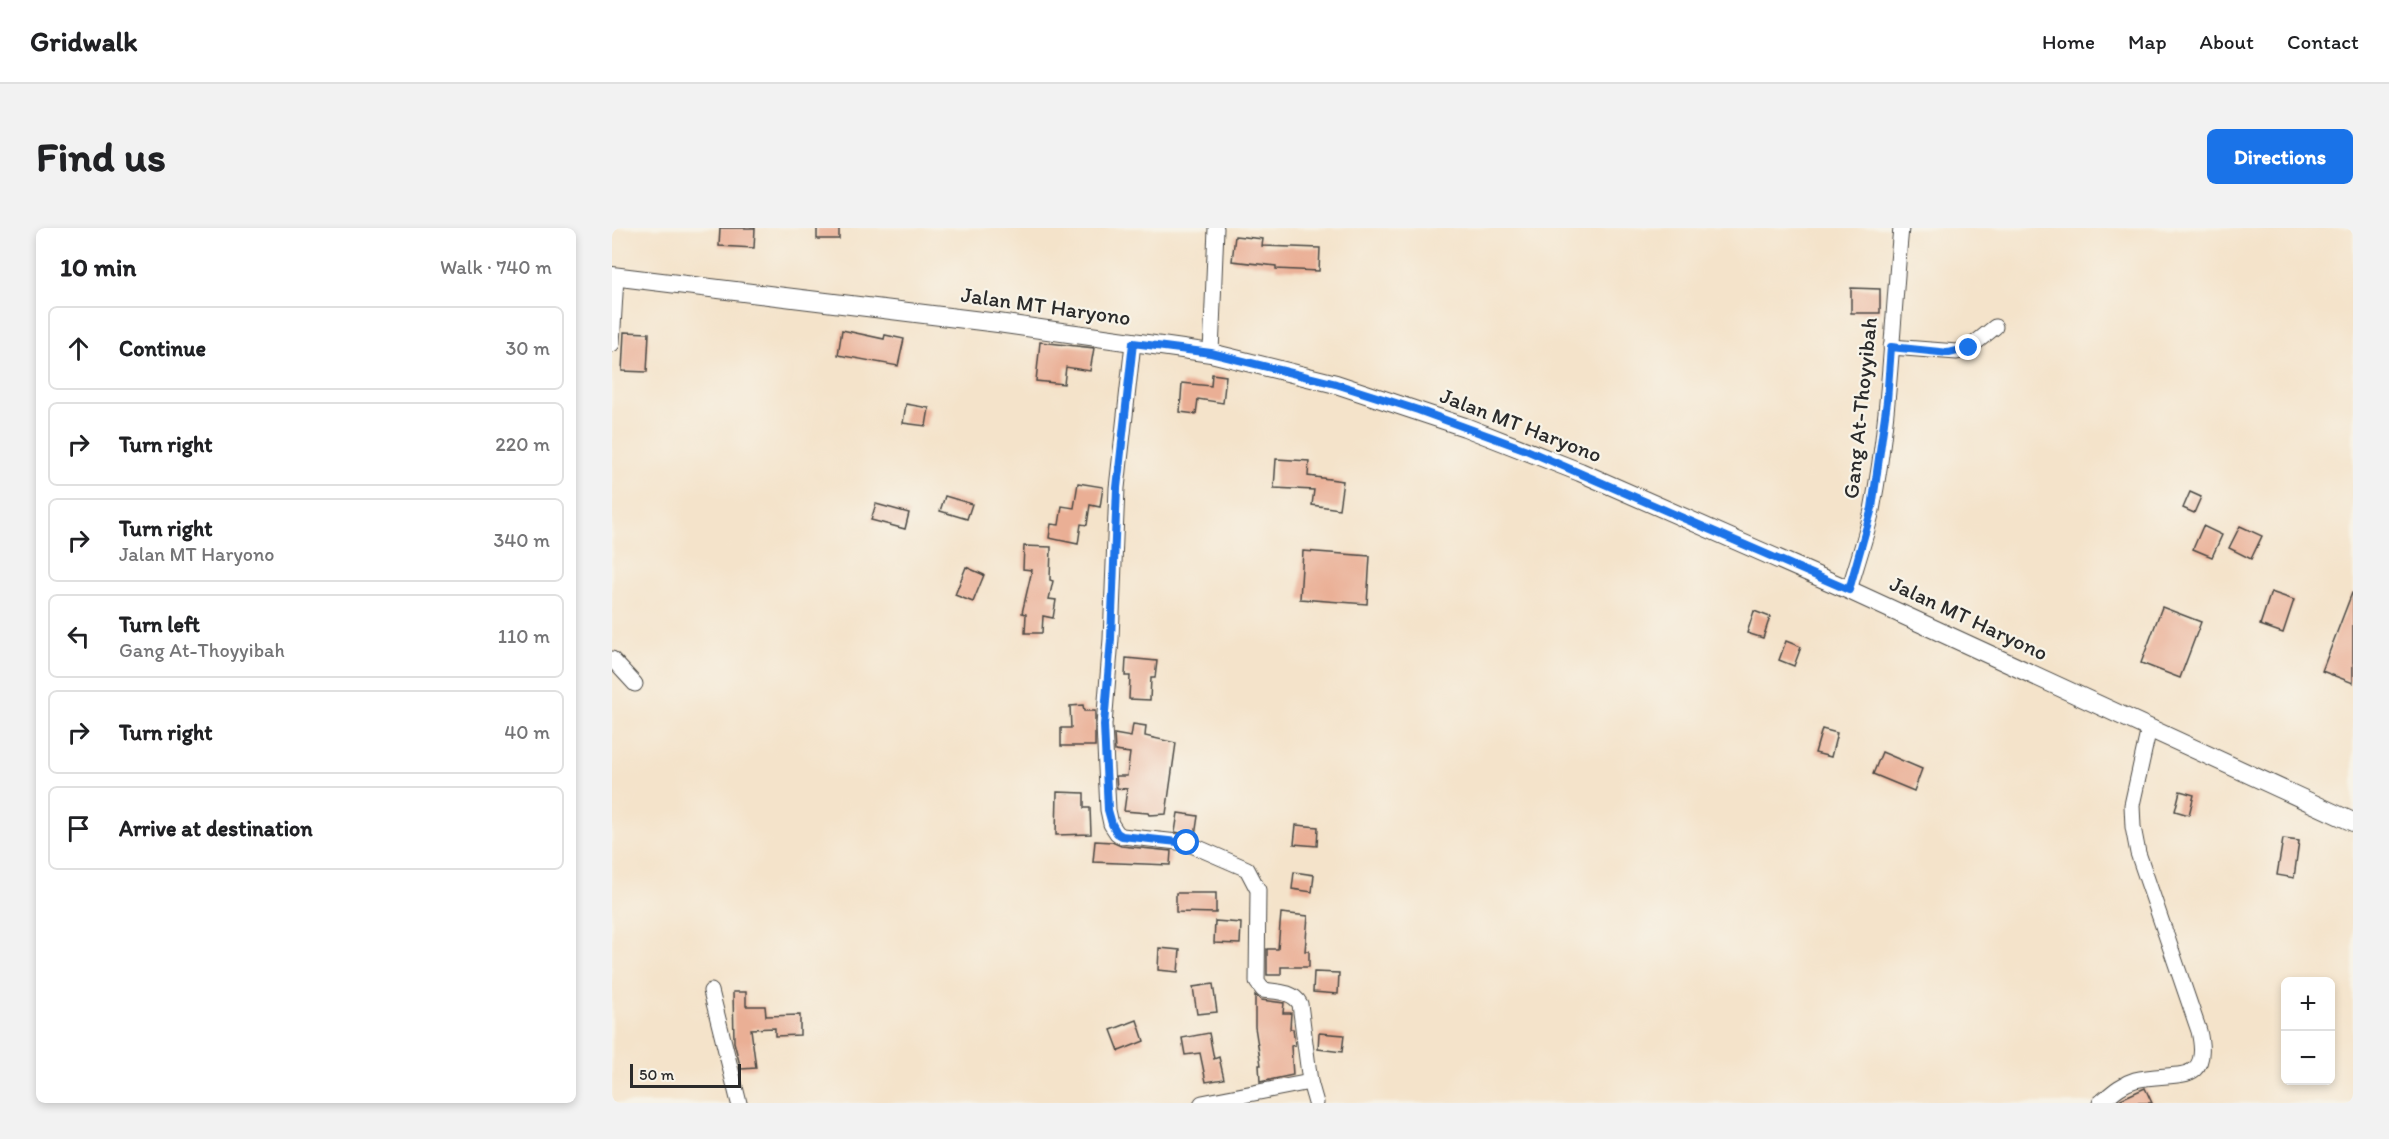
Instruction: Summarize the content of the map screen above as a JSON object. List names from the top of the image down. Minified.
{"streets":{"main road":["Jalan MT Haryono"],"street":["Gang At-Thoyyibah"]},"crossings":[["Jalan MT Haryono","Gang At-Thoyyibah"]],"scale_bar":"50 m","page":{"header":"Gridwalk","nav":["Home","Map","About","Contact"],"buttons":"Directions","title":"Find us","heading":["10 min","Walk · 740 m"],"list":[["Continue","30 m"],["Turn right","220 m"],["Turn right","Jalan MT Haryono","340 m"],["Turn left","Gang At-Thoyyibah","110 m"],["Turn right","40 m"],"Arrive at destination"],"map_buttons":["+","−"],"scale":"50 m"}}
